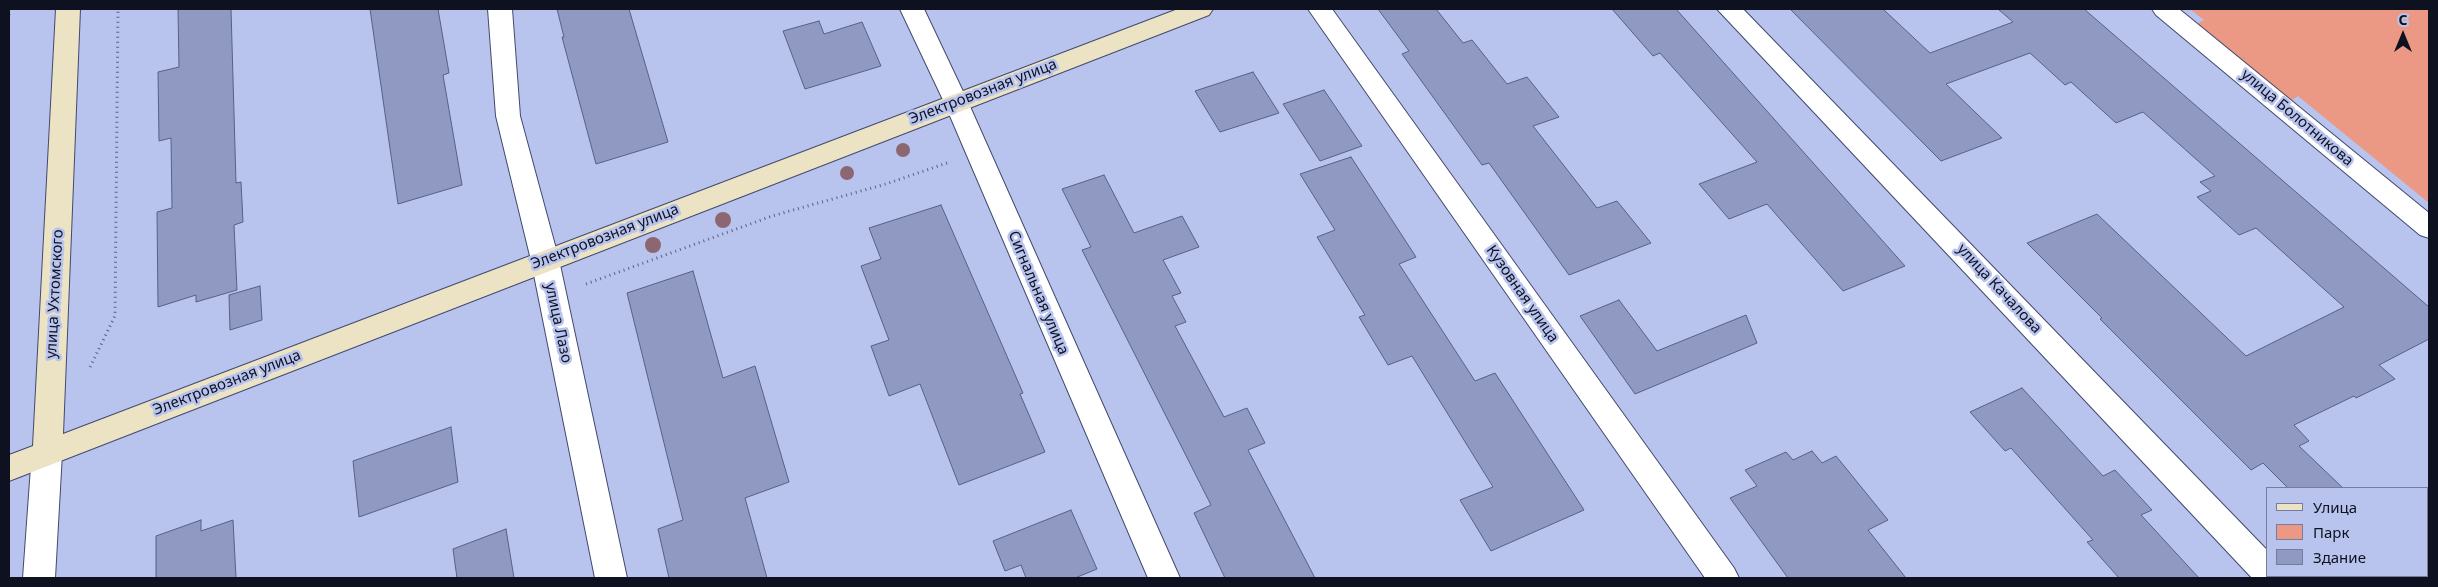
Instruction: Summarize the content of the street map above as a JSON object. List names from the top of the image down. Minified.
{"streets":{"street":["Электровозная улица","улица Болотникова","улица Качалова","Сигнальная улица","улица Ухтомского","Кузовная улица","улица Лазо"]},"crossings":[["Электровозная улица","Сигнальная улица"],["Электровозная улица","улица Ухтомского"],["Электровозная улица","улица Лазо"]],"legend":["Улица","Парк","Здание"],"north":"top"}
